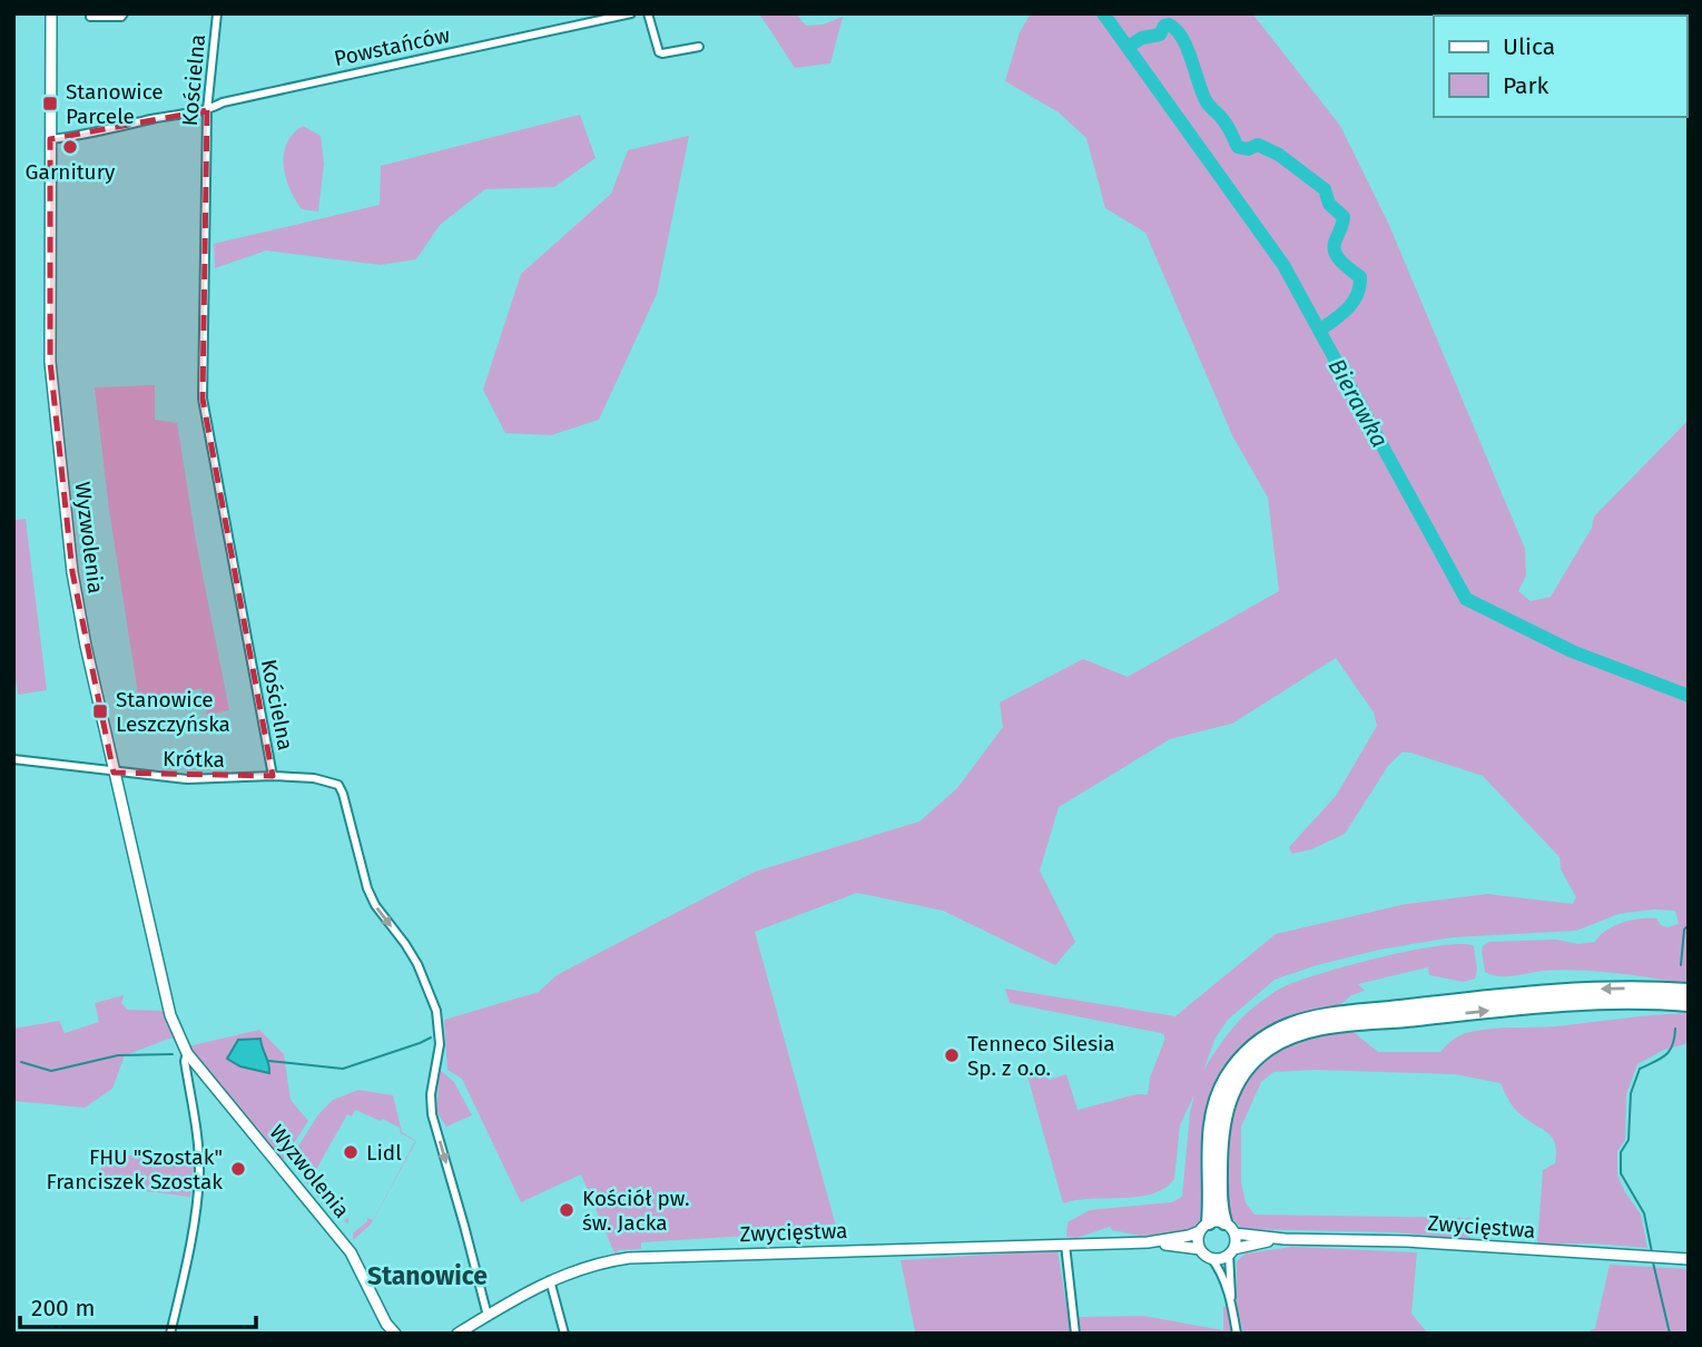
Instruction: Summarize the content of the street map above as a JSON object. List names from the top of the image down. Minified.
{"streets":{"main road":["Wyzwolenia","Zwycięstwa"],"street":["Powstańców","Kościelna","Krótka"]},"crossings":[["Powstańców","Kościelna"],["Powstańców","Wyzwolenia"],["Kościelna","Krótka"],["Kościelna","Zwycięstwa"],["Wyzwolenia","Krótka"]],"one_way":["Kościelna"],"districts":["Stanowice"],"water":["Bierawka"],"places":{"transit":["Stanowice Parcele","Stanowice Leszczyńska"],"other":["Garnitury","Tenneco Silesia Sp. z o.o.","Lidl","FHU \"Szostak\" Franciszek Szostak","Kościół pw. św. Jacka"]},"legend":["Ulica","Park"],"scale_bar":"200 m"}
